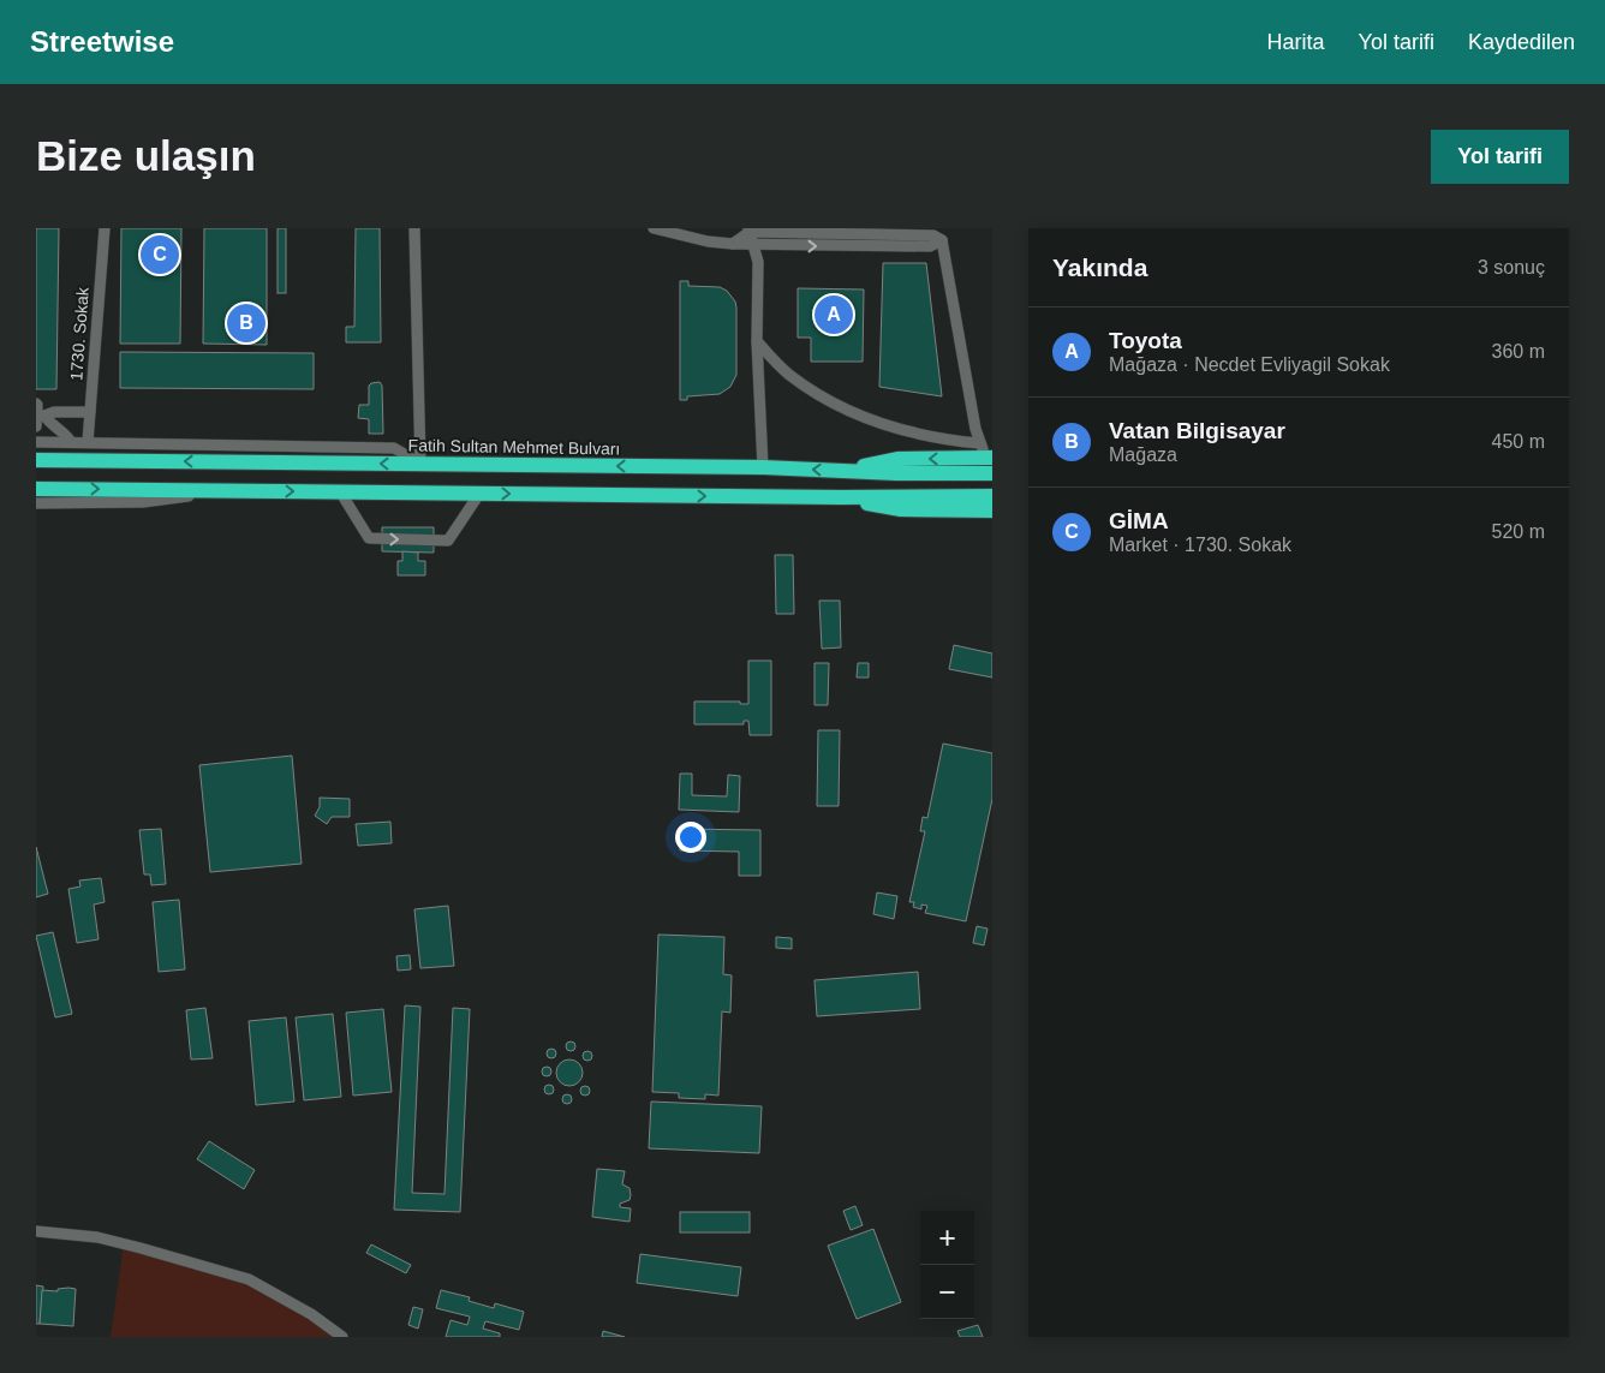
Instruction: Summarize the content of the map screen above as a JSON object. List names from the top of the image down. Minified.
{"streets":{"highway":["Fatih Sultan Mehmet Bulvarı"],"street":["1730. Sokak"]},"page":{"header":"Streetwise","nav":["Harita","Yol tarifi","Kaydedilen"],"buttons":"Yol tarifi","title":"Bize ulaşın","heading":["Yakında","3 sonuç"],"pins":["C","A","B"],"list":[{"mark":"A","name":"Toyota","note":"Mağaza · Necdet Evliyagil Sokak","value":"360 m"},{"mark":"B","name":"Vatan Bilgisayar","note":"Mağaza","value":"450 m"},{"mark":"C","name":"GİMA","note":"Market · 1730. Sokak","value":"520 m"}],"map_buttons":["+","−"]}}
